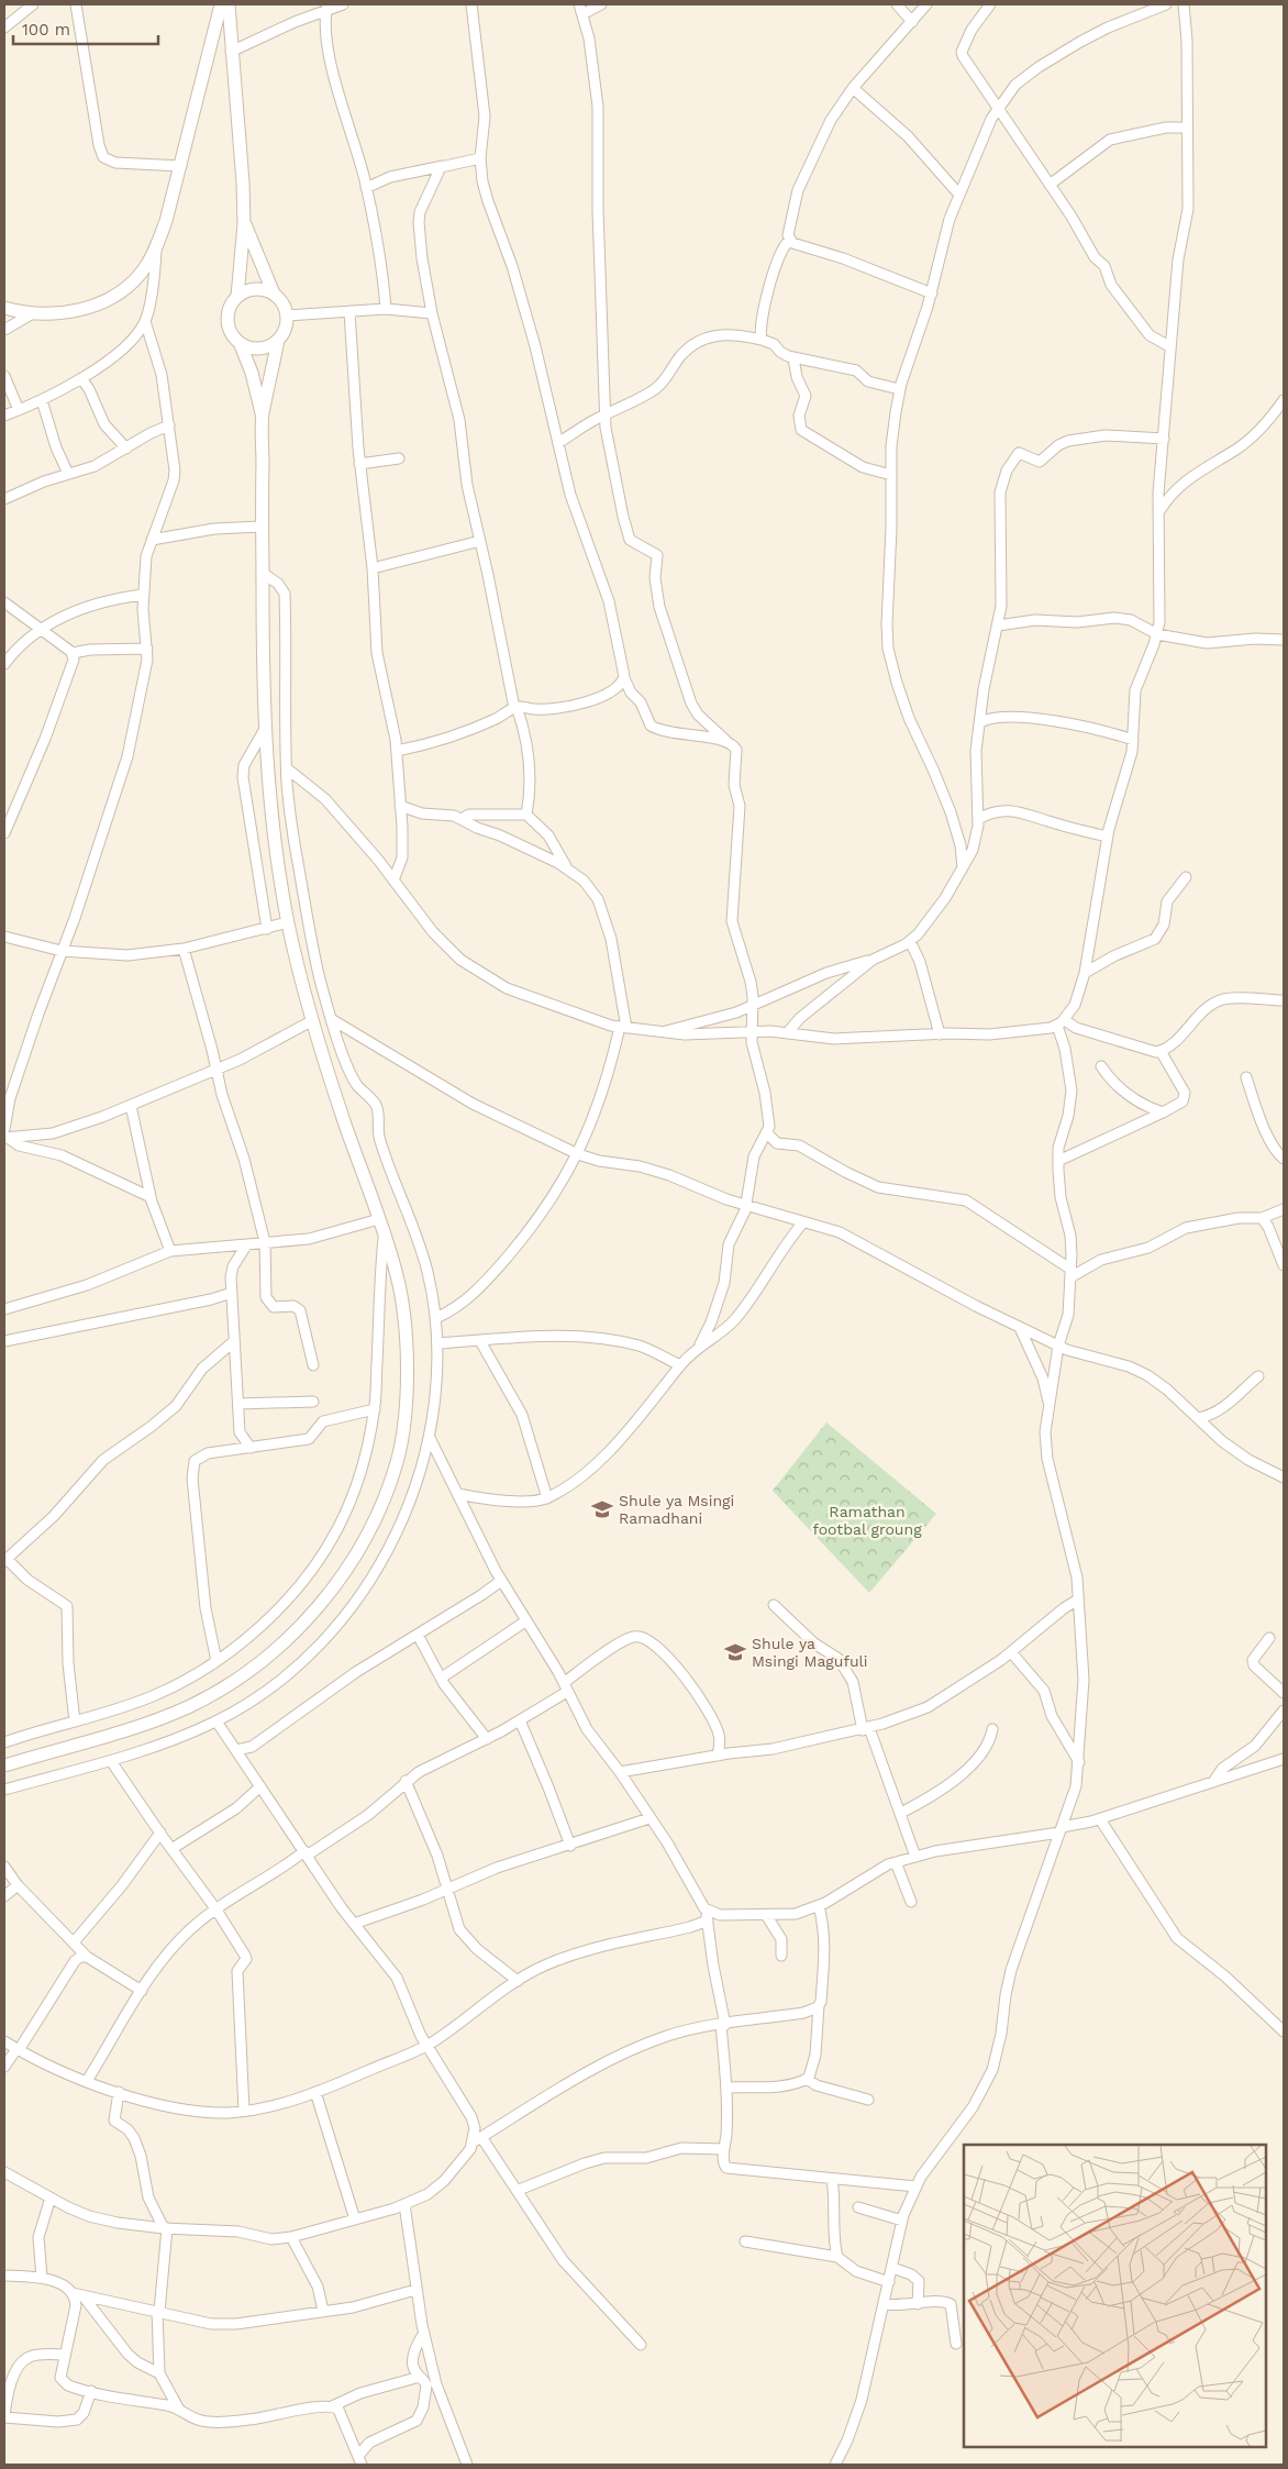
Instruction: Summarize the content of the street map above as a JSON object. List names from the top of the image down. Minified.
{"parks":["Ramathan footbal groung"],"places":{"school or university":["Shule ya Msingi Ramadhani","Shule ya Msingi Magufuli"]},"scale_bar":"100 m"}
